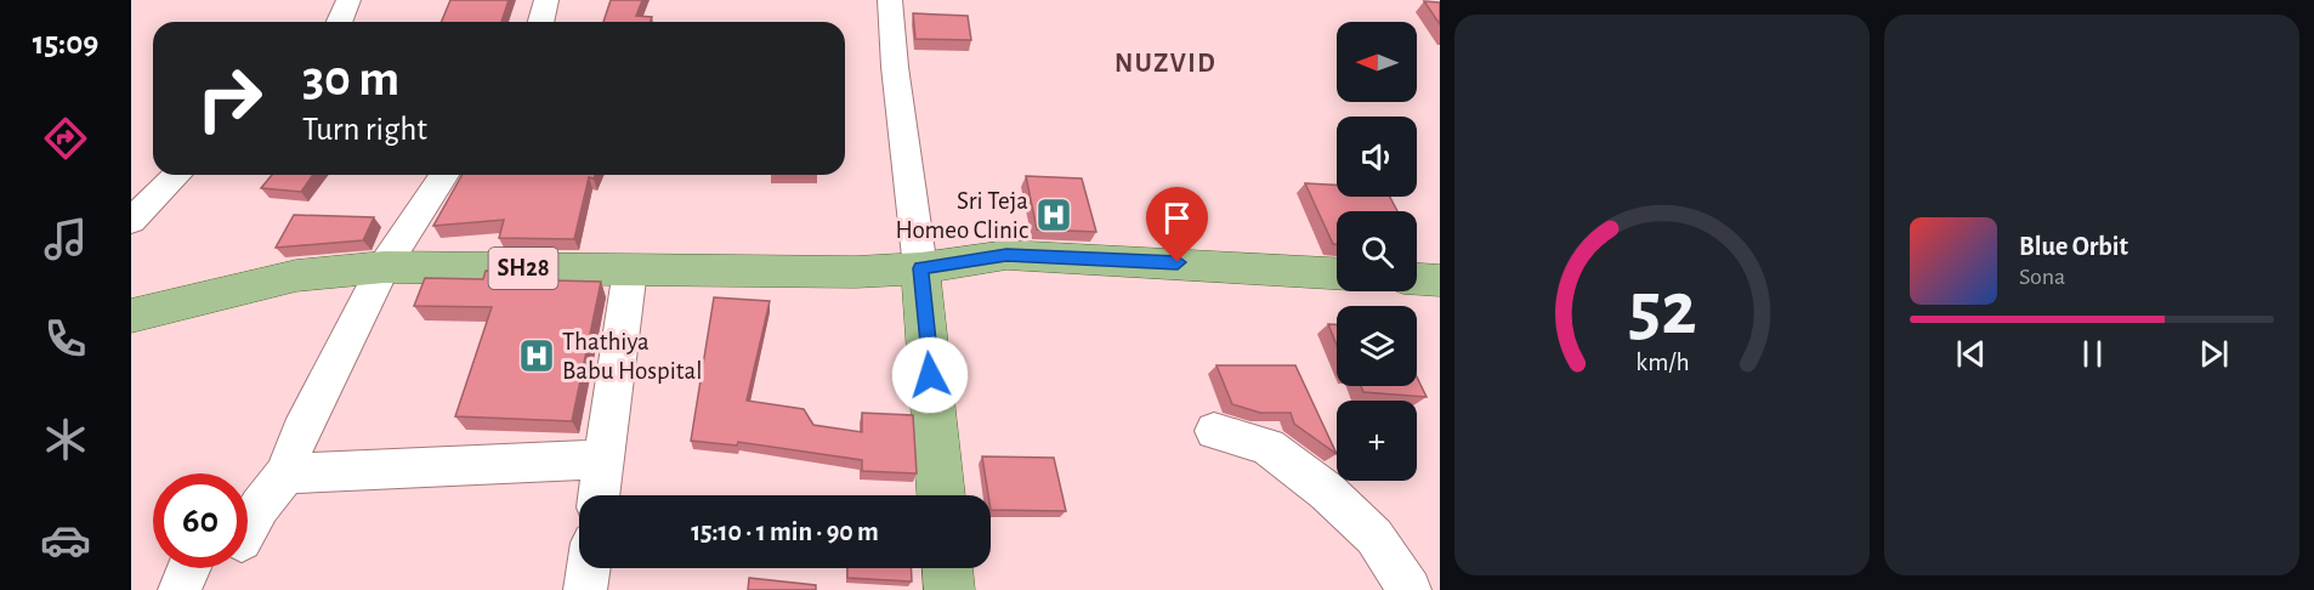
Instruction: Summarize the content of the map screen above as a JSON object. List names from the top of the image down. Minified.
{"streets":{"main road":["SH28"]},"districts":["NUZVID"],"places":{"hospital":["Sri Teja Homeo Clinic","Thathiya Babu Hospital"]},"north":"left","page":{"tabs":"15:09","map_buttons":"+","turn":["30 m","Turn right"],"song":["Blue Orbit","Sona"],"limit":"60","trip":"15:10 · 1 min · 90 m","gauge":["52","km/h"]}}
